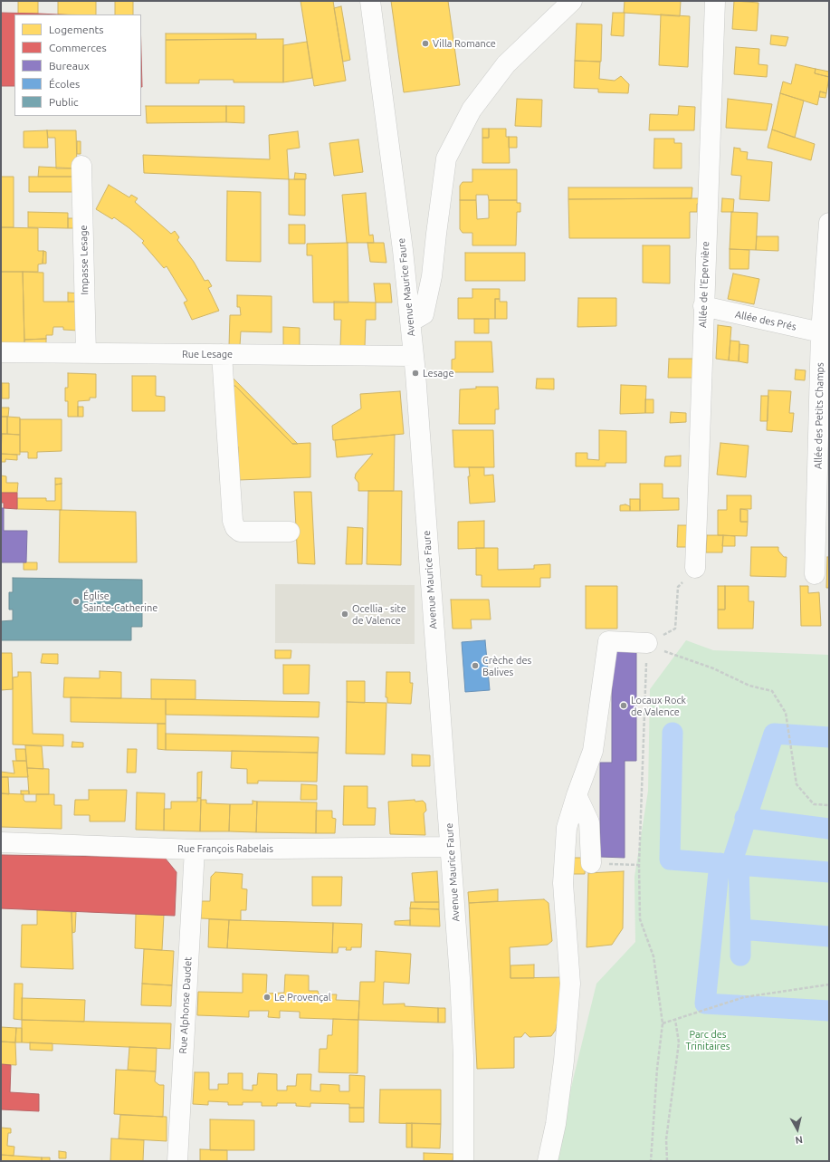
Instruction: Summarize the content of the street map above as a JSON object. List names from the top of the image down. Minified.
{"streets":{"street":["Impasse Lesage","Allée de l'Epervière","Avenue Maurice Faure","Allée des Prés","Rue Lesage","Allée des Petits Champs","Rue François Rabelais","Rue Alphonse Daudet"]},"crossings":[["Impasse Lesage","Rue Lesage"],["Allée de l'Epervière","Allée des Prés"],["Avenue Maurice Faure","Rue Lesage"],["Avenue Maurice Faure","Rue François Rabelais"],["Allée des Prés","Allée des Petits Champs"],["Rue François Rabelais","Rue Alphonse Daudet"]],"parks":["Parc des Trinitaires"],"places":["Villa Romance","Lesage","Église Sainte-Catherine","Ocellia - site de Valence","Crèche des Balives","Locaux Rock de Valence","Le Provençal"],"legend":["Logements","Commerces","Bureaux","Écoles","Public"],"north":"bottom"}
